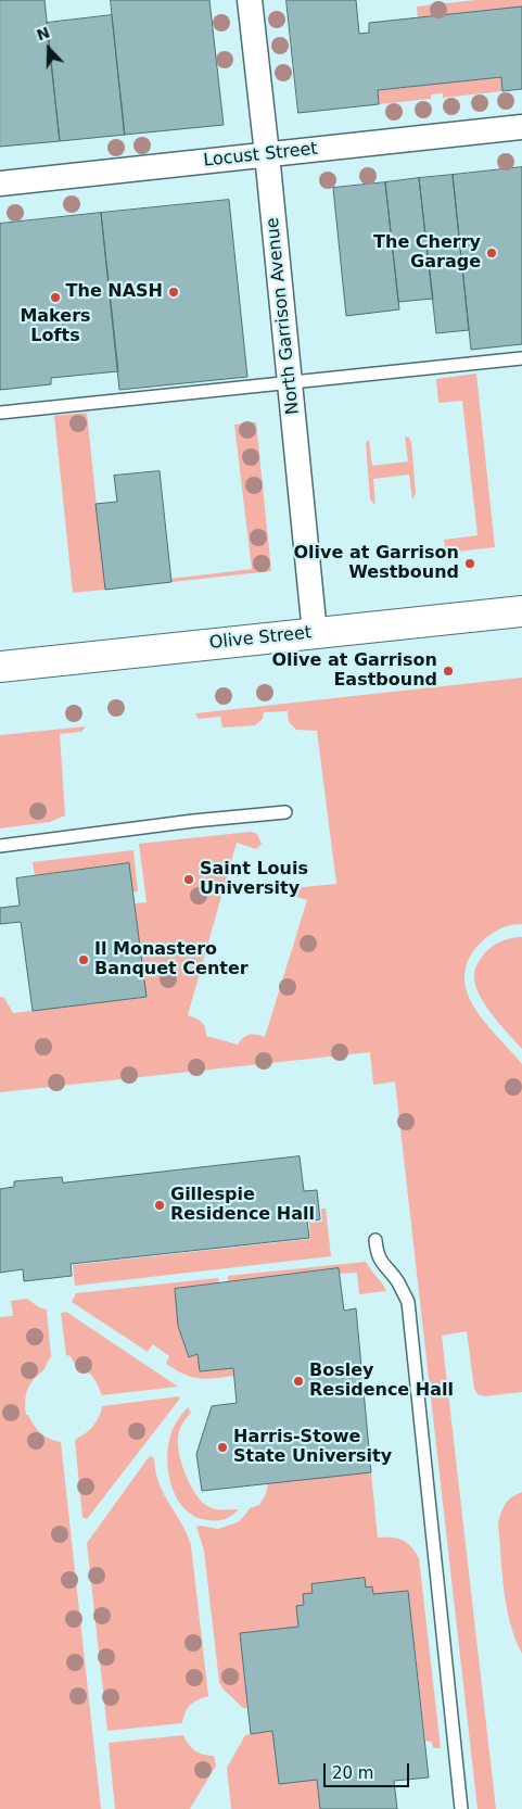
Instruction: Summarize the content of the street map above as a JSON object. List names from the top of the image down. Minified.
{"streets":{"main road":["Olive Street"],"street":["Locust Street","North Garrison Avenue"]},"crossings":[["Locust Street","North Garrison Avenue"],["North Garrison Avenue","Olive Street"]],"places":["The Cherry Garage","The NASH","Makers Lofts","Olive at Garrison Westbound","Olive at Garrison Eastbound","Saint Louis University","Il Monastero Banquet Center","Gillespie Residence Hall","Bosley Residence Hall","Harris-Stowe State University"],"scale_bar":"20 m","north":"top"}
